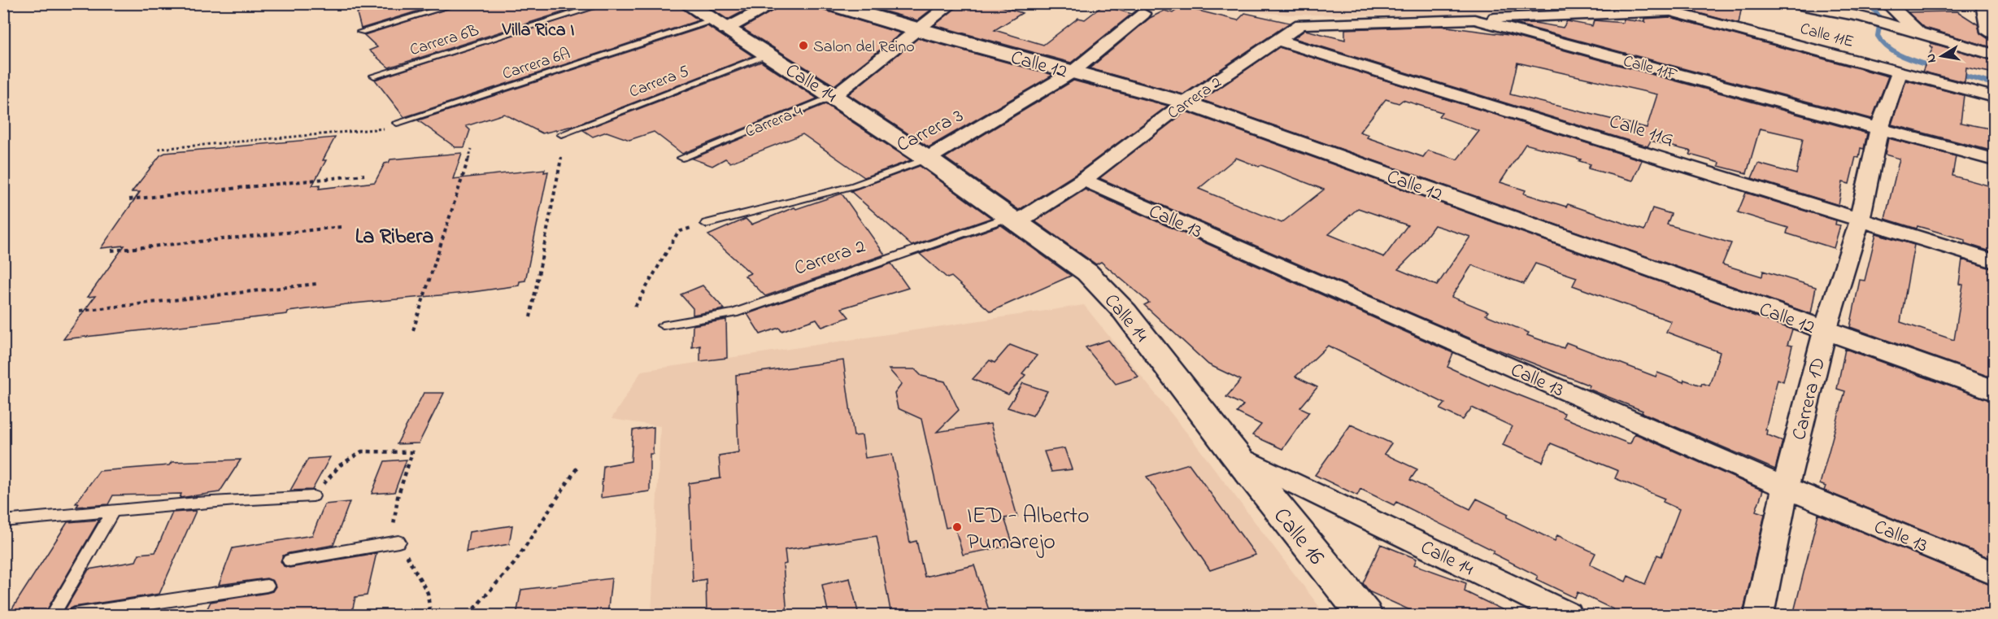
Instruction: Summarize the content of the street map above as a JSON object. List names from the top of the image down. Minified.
{"streets":{"street":["Calle 11E","Calle 12","Calle 11F","Calle 14","Carrera 2","Carrera 4","Carrera 3","Calle 11G","Calle 13","Carrera 1D","Calle 16"],"lane":["Carrera 6B","Carrera 6A","Carrera 5"]},"crossings":[["Calle 11E","Calle 11F"],["Calle 11E","Carrera 1D"],["Carrera 6A","Calle 14"],["Calle 12","Carrera 2"],["Calle 12","Carrera 4"],["Calle 12","Carrera 3"],["Calle 12","Carrera 1D"],["Calle 11F","Carrera 2"],["Calle 11F","Carrera 1D"],["Carrera 5","Calle 14"],["Calle 14","Carrera 2"],["Calle 14","Carrera 4"],["Calle 14","Carrera 3"],["Calle 14","Calle 16"],["Carrera 2","Calle 11G"],["Carrera 2","Calle 13"],["Calle 11G","Carrera 1D"],["Calle 13","Carrera 1D"]],"districts":["Villa Rica I","La Ribera"],"places":["Salon del Reino","IED - Alberto Pumarejo"],"north":"left"}
